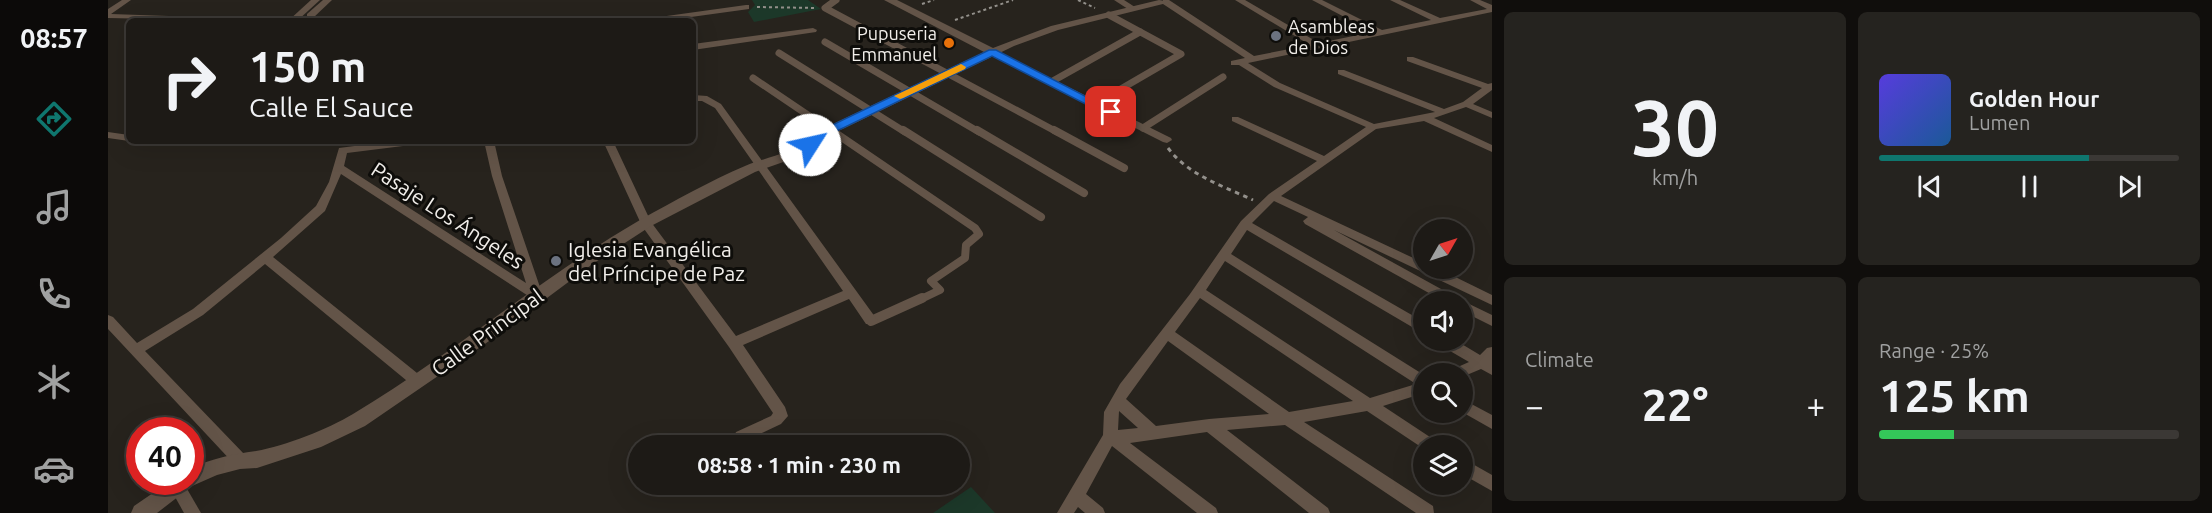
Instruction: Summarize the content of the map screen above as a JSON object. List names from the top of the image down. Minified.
{"streets":{"street":["Pasaje Los Ángeles","Calle Principal"]},"crossings":[["Pasaje Los Ángeles","Calle Principal"]],"places":["Asambleas de Dios","Pupuseria Emmanuel","Iglesia Evangélica del Príncipe de Paz"],"north":"top right","page":{"tabs":"08:57","tile":[["30","km/h"],"Climate",["Range · 25%","125 km"]],"turn":["150 m","Calle El Sauce"],"song":["Golden Hour","Lumen"],"heat":["−","22°","+"],"limit":"40","trip":"08:58 · 1 min · 230 m"}}
